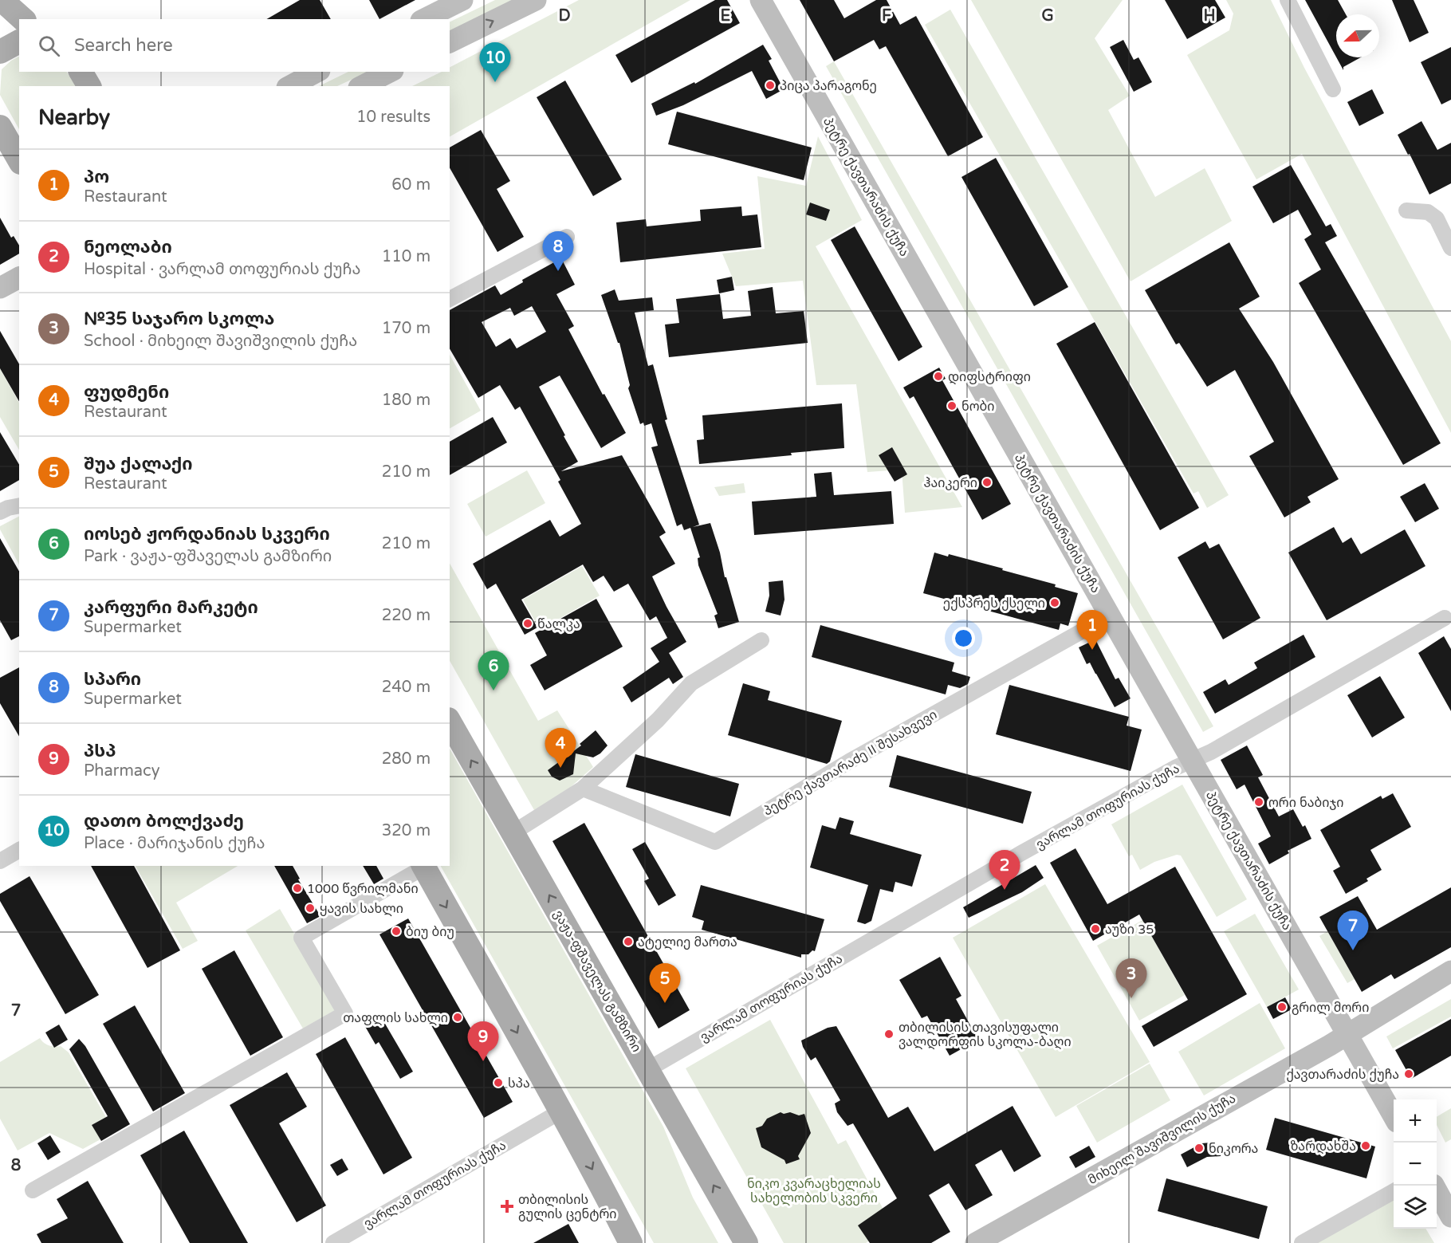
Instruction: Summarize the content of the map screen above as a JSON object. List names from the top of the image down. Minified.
{"streets":{"main road":["პეტრე ქავთარაძის ქუჩა","ვაჟა-ფშაველას გამზირი","მიხეილ შავიშვილის ქუჩა"],"street":["პეტრე ქავთარაძე II შესახვევი","ვარლამ თოფურიას ქუჩა"]},"crossings":[["პეტრე ქავთარაძის ქუჩა","პეტრე ქავთარაძე II შესახვევი"],["პეტრე ქავთარაძის ქუჩა","ვარლამ თოფურიას ქუჩა"],["პეტრე ქავთარაძის ქუჩა","მიხეილ შავიშვილის ქუჩა"],["ვარლამ თოფურიას ქუჩა","ვაჟა-ფშაველას გამზირი"]],"parks":["ნიკო კვარაცხელიას სახელობის სკვერი"],"places":{"other":["პიცა პარაგონე","დიფსტრიფი","ნობი","ჰაიკერი","ექსპრეს ქსელი","წალკა","ორი ნაბიჯი","1000 წვრილმანი","ყავის სახლი","აუზი 35","ბიუ ბიუ","ატელიე მართა","გრილ მორი","თაფლის სახლი","თბილისის თავისუფალი ვალდორფის სკოლა-ბაღი","ქავთარაძის ქუჩა","სპა","ზარდახშა","ნიკორა"],"health":["თბილისის გულის ცენტრი"]},"north":"left","page":{"search":"Search here","pins":["10","8","1","6","4","2","7","3","5","9"],"heading":["Nearby","10 results"],"list":[{"mark":"1","name":"პო","note":"Restaurant","value":"60 m"},{"mark":"2","name":"ნეოლაბი","note":"Hospital · ვარლამ თოფურიას ქუჩა","value":"110 m"},{"mark":"3","name":"№35 საჯარო სკოლა","note":"School · მიხეილ შავიშვილის ქუჩა","value":"170 m"},{"mark":"4","name":"ფუდმენი","note":"Restaurant","value":"180 m"},{"mark":"5","name":"შუა ქალაქი","note":"Restaurant","value":"210 m"},{"mark":"6","name":"იოსებ ჟორდანიას სკვერი","note":"Park · ვაჟა-ფშაველას გამზირი","value":"210 m"},{"mark":"7","name":"კარფური მარკეტი","note":"Supermarket","value":"220 m"},{"mark":"8","name":"სპარი","note":"Supermarket","value":"240 m"},{"mark":"9","name":"პსპ","note":"Pharmacy","value":"280 m"},{"mark":"10","name":"დათო ბოლქვაძე","note":"Place · მარიჯანის ქუჩა","value":"320 m"}],"map_buttons":["+","−"]},"grid":{"columns":["D","E","F","G","H"],"rows":["7","8"]}}
